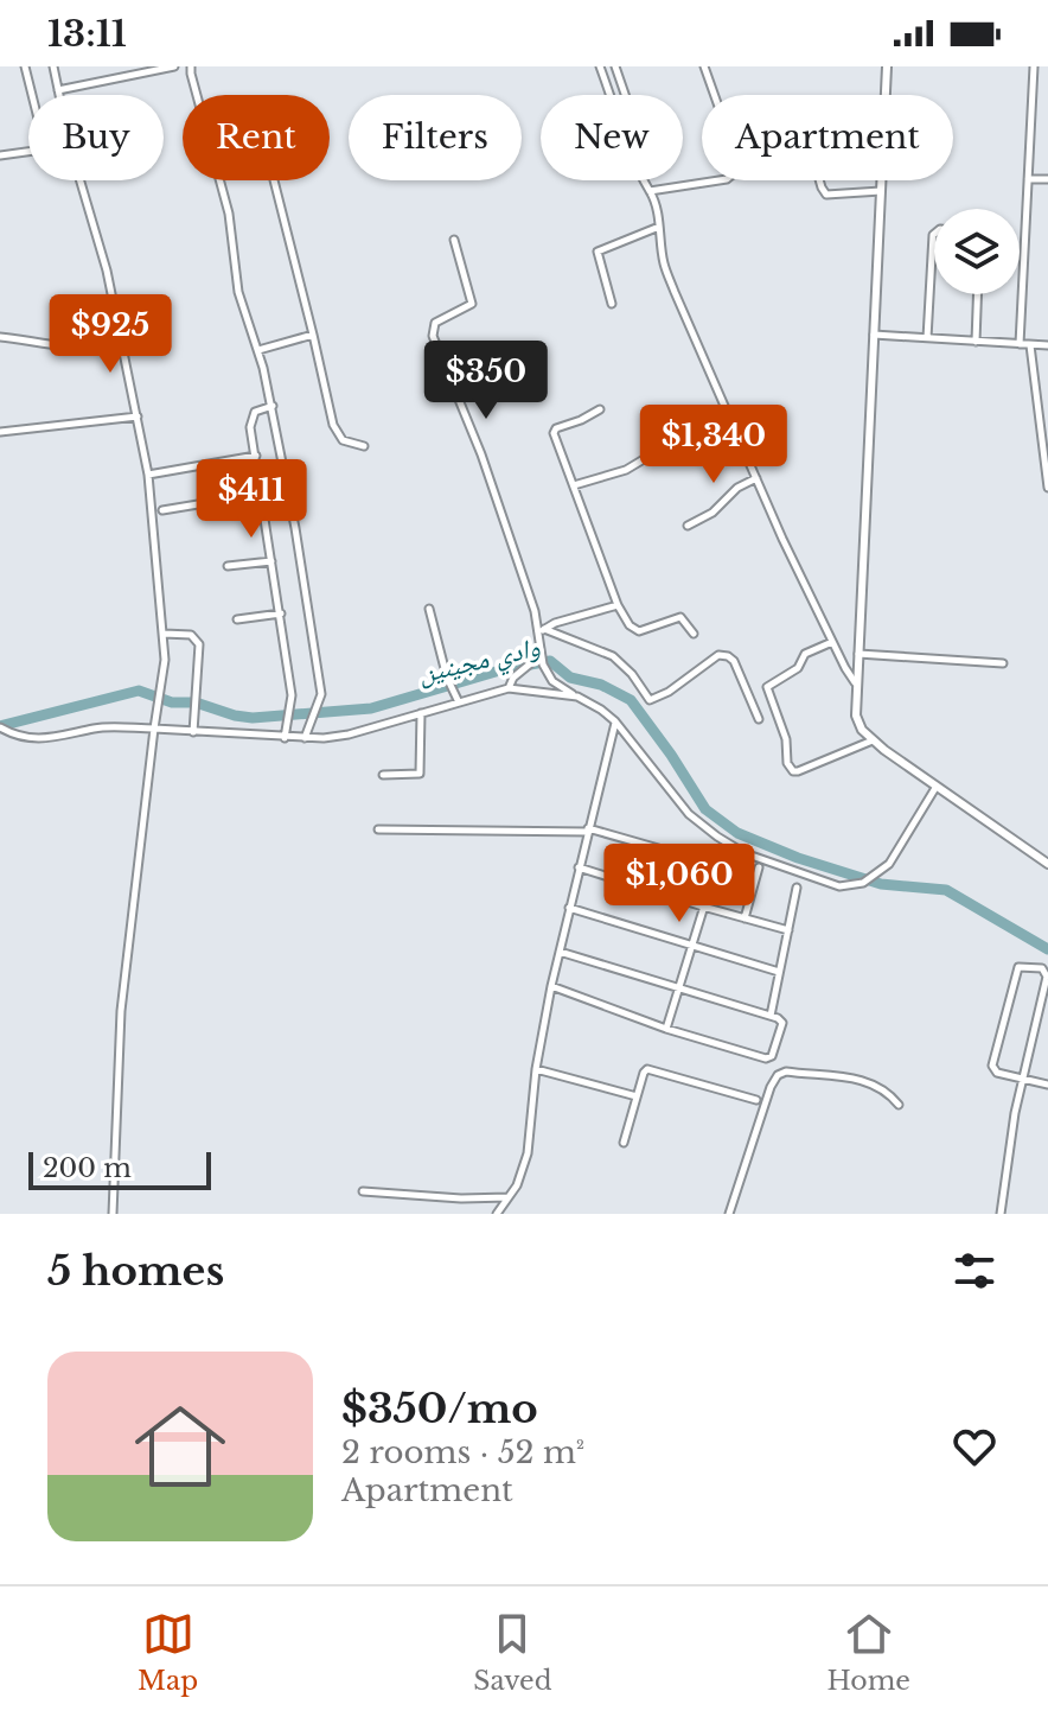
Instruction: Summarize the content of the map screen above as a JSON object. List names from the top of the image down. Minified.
{"water":["وادي مجينين"],"scale_bar":"200 m","page":{"status":"13:11","chip":["Buy","Rent","Filters","New","Apartment"],"price":["$925","$350","$1,340","$411","$1,060"],"scale":"200 m","heading":"5 homes","list":[{"name":"$350/mo","note":"2 rooms · 52 m² · Apartment"}],"tabs":["Map","Saved","Home"]}}
